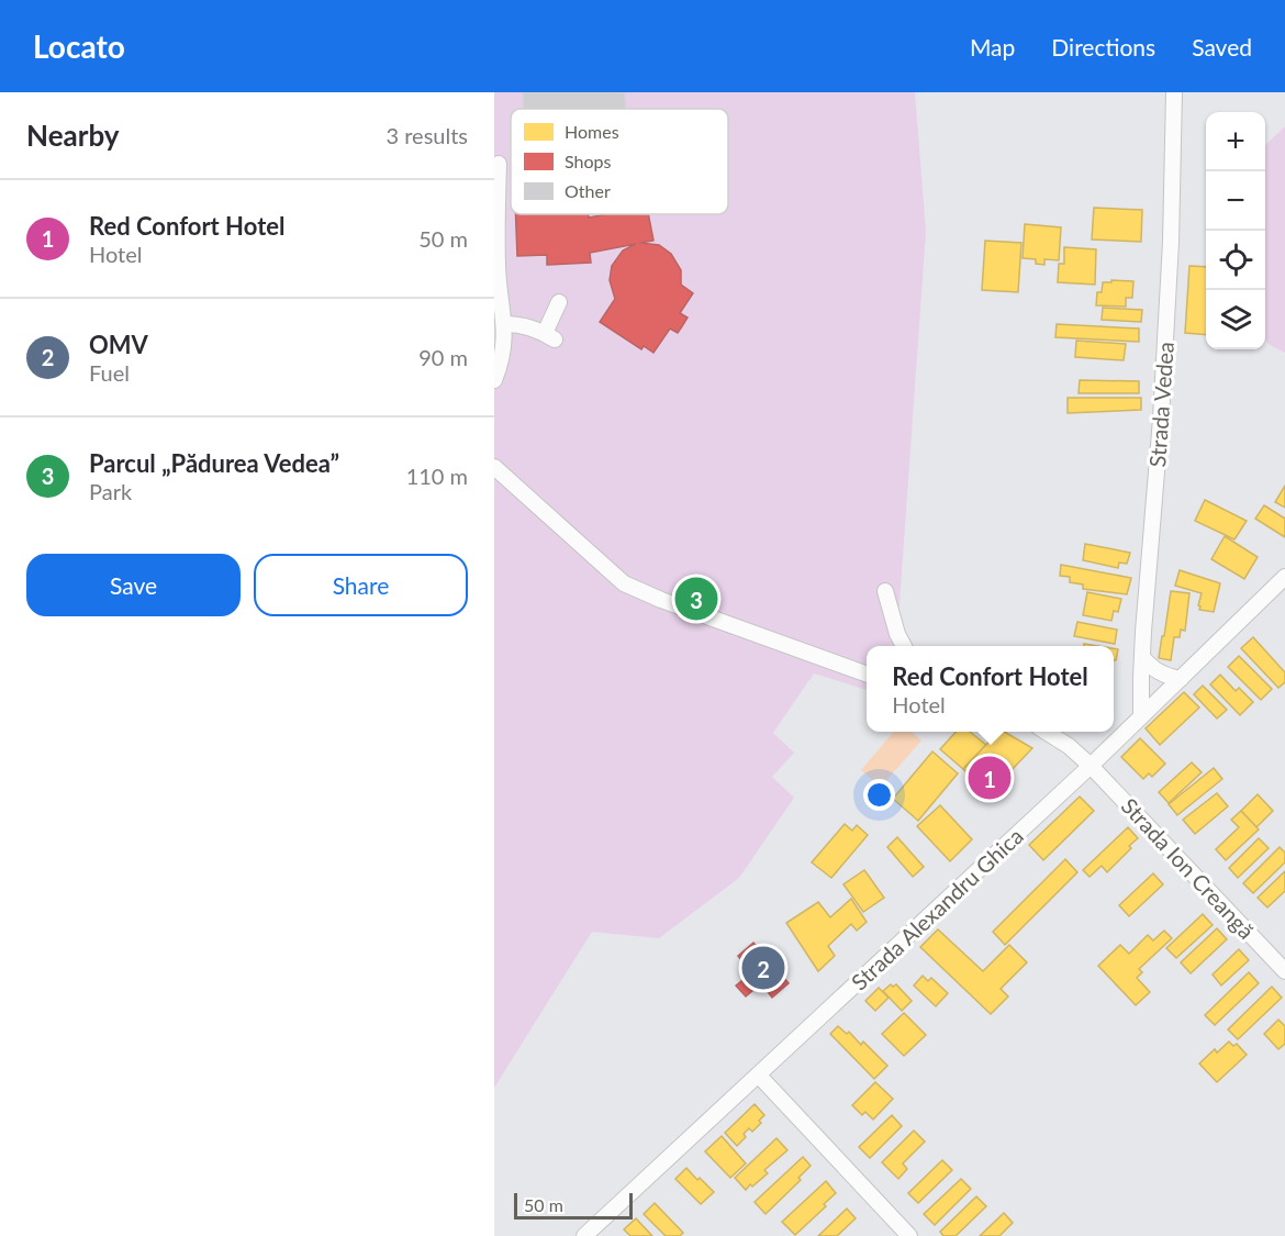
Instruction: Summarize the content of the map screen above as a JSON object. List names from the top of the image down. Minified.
{"streets":{"street":["Strada Vedea","Strada Ion Creangă","Strada Alexandru Ghica"]},"crossings":[["Strada Vedea","Strada Alexandru Ghica"],["Strada Ion Creangă","Strada Alexandru Ghica"]],"legend":["Homes","Shops","Other"],"scale_bar":"50 m","page":{"header":"Locato","nav":["Map","Directions","Saved"],"heading":["Nearby","3 results"],"map_buttons":["+","−"],"list":[{"mark":"1","name":"Red Confort Hotel","note":"Hotel","value":"50 m"},{"mark":"2","name":"OMV","note":"Fuel","value":"90 m"},{"mark":"3","name":"Parcul „Pădurea Vedea”","note":"Park","value":"110 m"}],"buttons":["Save","Share"],"pins":["3","1","2"],"popup":["Red Confort Hotel","Hotel"],"scale":"50 m"}}
